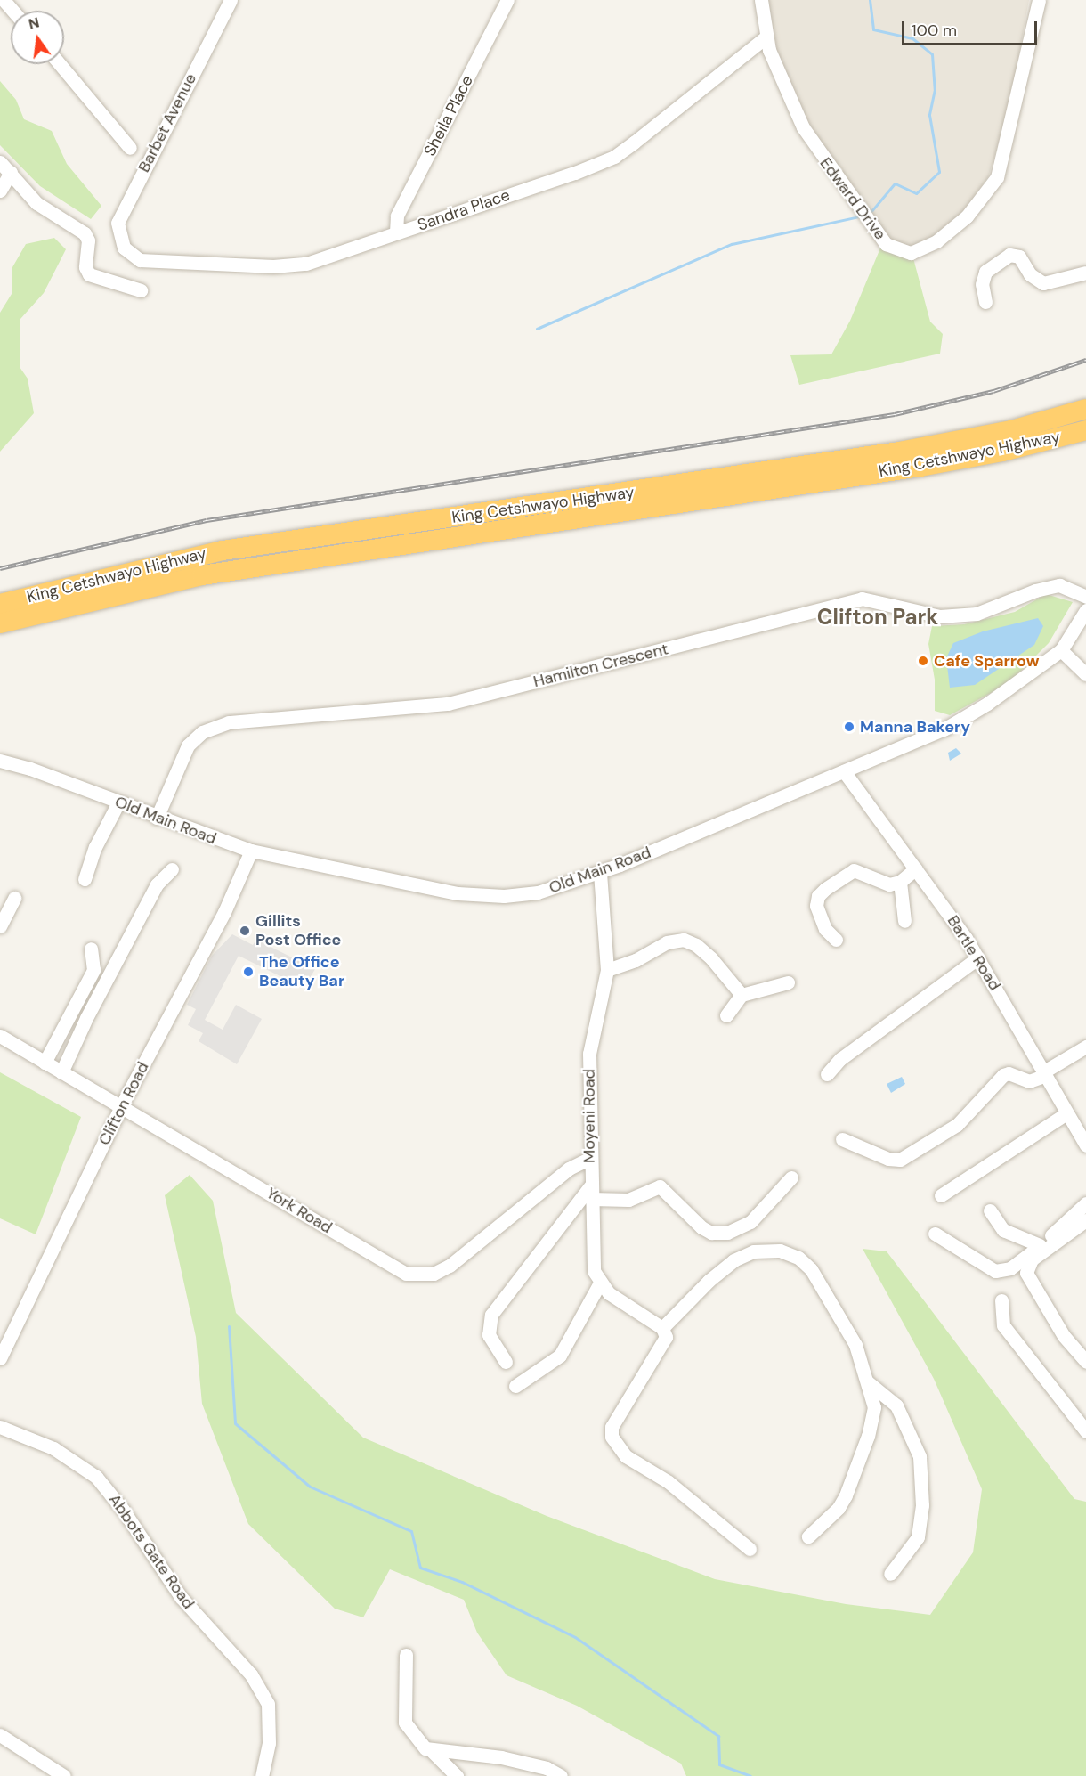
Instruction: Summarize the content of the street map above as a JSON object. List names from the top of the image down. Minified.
{"streets":{"highway":["King Cetshwayo Highway"],"street":["Sheila Place","Barbet Avenue","Edward Drive","Sandra Place","Hamilton Crescent","Old Main Road","Bartle Road","Clifton Road","Moyeni Road","York Road","Abbots Gate Road"]},"crossings":[["Sheila Place","Sandra Place"],["Barbet Avenue","Sandra Place"],["Edward Drive","Sandra Place"],["Hamilton Crescent","Old Main Road"],["Old Main Road","Bartle Road"],["Old Main Road","Clifton Road"],["Old Main Road","Moyeni Road"],["Clifton Road","York Road"],["Moyeni Road","York Road"]],"districts":["Clifton Park"],"places":["Cafe Sparrow","Manna Bakery","Gillits Post Office","The Office Beauty Bar"],"scale_bar":"100 m","north":"top"}
